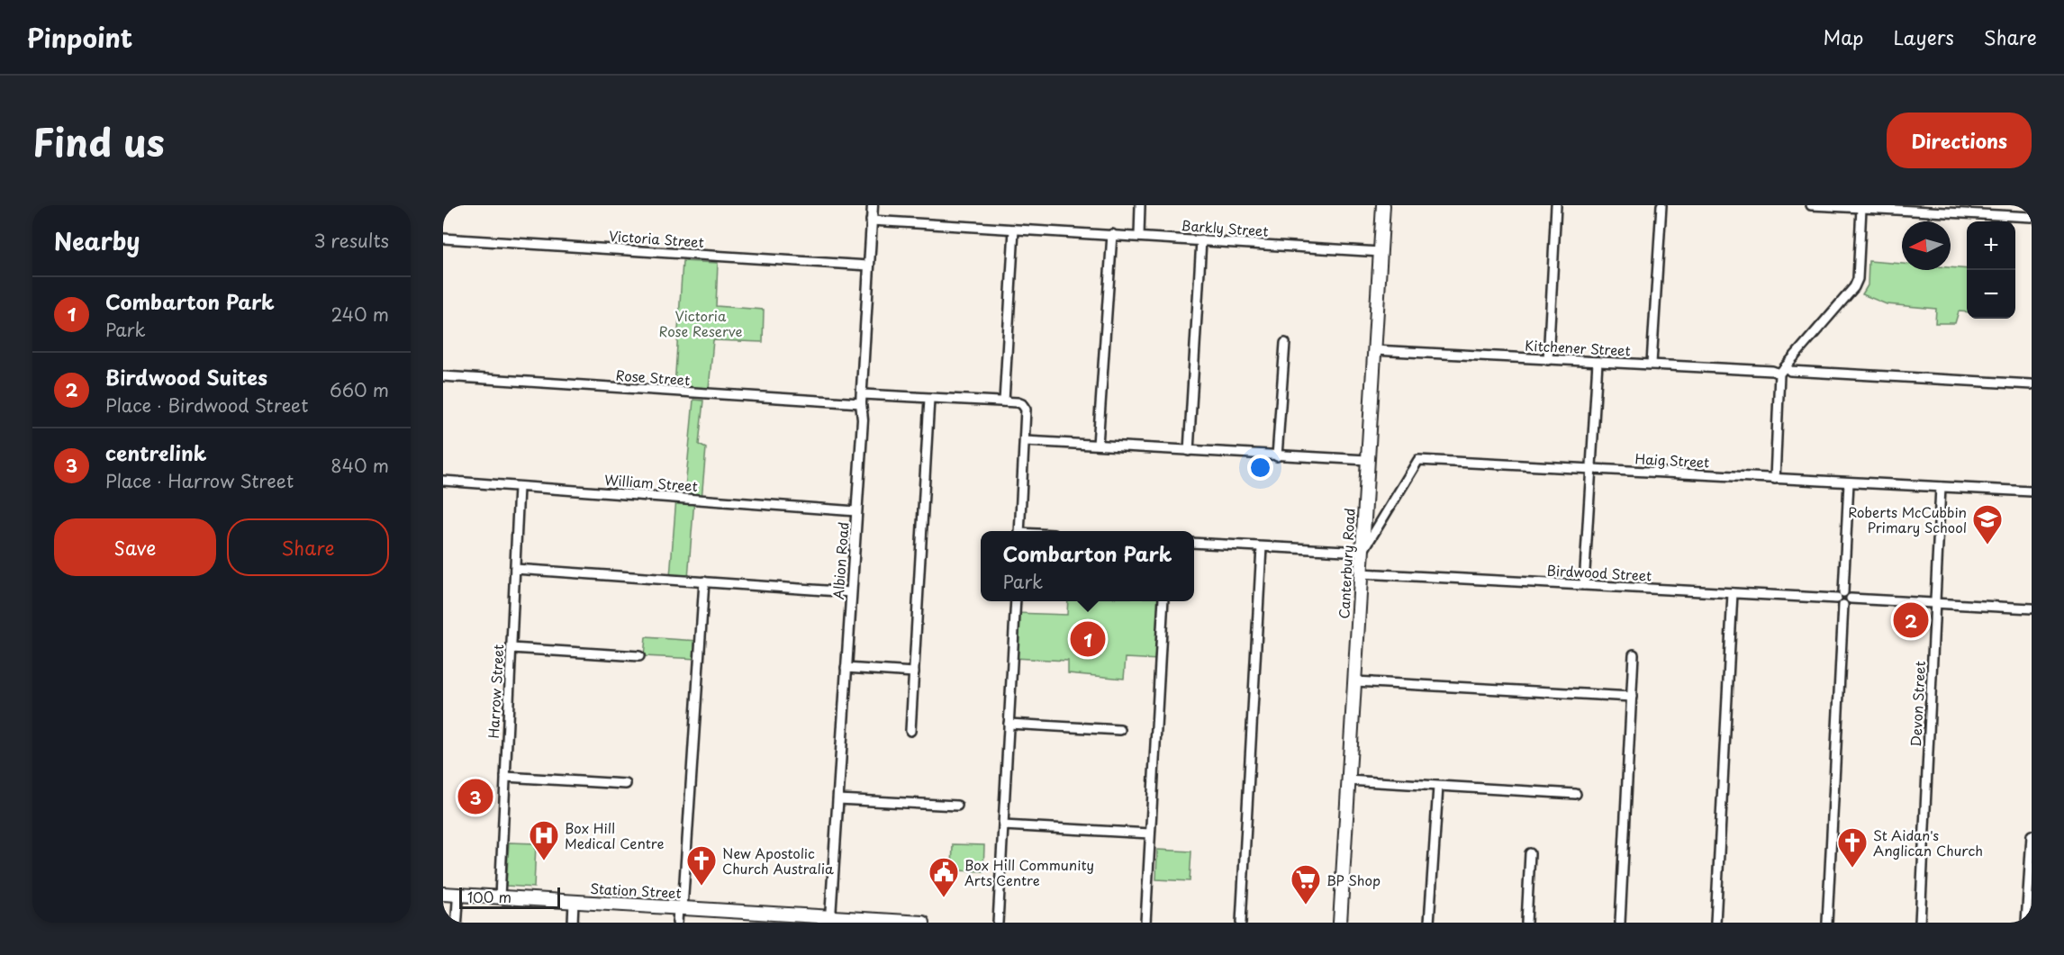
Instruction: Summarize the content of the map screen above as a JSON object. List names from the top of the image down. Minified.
{"streets":{"main road":["Canterbury Road","Station Street"],"street":["Barkly Street","Victoria Street","Kitchener Street","Rose Street","Haig Street","William Street","Albion Road","Birdwood Street","Harrow Street","Devon Street"]},"crossings":[["Barkly Street","Albion Road"],["Barkly Street","Canterbury Road"],["Victoria Street","Albion Road"],["Kitchener Street","Canterbury Road"],["Rose Street","Albion Road"],["Haig Street","Canterbury Road"],["Haig Street","Devon Street"],["William Street","Albion Road"],["William Street","Harrow Street"],["Albion Road","Station Street"],["Canterbury Road","Birdwood Street"],["Birdwood Street","Devon Street"],["Harrow Street","Station Street"]],"parks":["Victoria Rose Reserve"],"places":{"school or university":["Roberts McCubbin Primary School"],"hospital":["Box Hill Medical Centre"],"church":["St Aidan's Anglican Church","New Apostolic Church Australia"],"public building":["Box Hill Community Arts Centre"],"supermarket":["BP Shop"]},"scale_bar":"100 m","north":"left","page":{"header":"Pinpoint","nav":["Map","Layers","Share"],"title":"Find us","buttons":["Directions",["Save","Share"]],"heading":["Nearby","3 results"],"map_buttons":["+","−"],"list":[{"mark":"1","name":"Combarton Park","note":"Park","value":"240 m"},{"mark":"2","name":"Birdwood Suites","note":"Place · Birdwood Street","value":"660 m"},{"mark":"3","name":"centrelink","note":"Place · Harrow Street","value":"840 m"}],"popup":["Combarton Park","Park"],"pins":["2","1","3"],"scale":"100 m"}}
